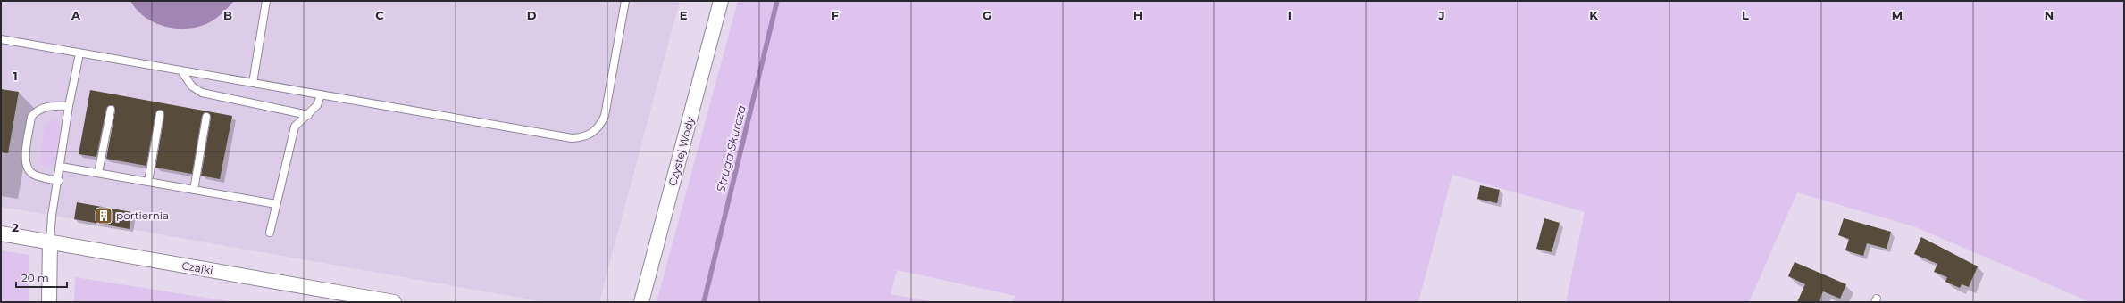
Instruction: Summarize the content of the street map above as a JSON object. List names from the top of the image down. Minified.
{"streets":{"street":["Czystej Wody","Czajki"]},"water":["Struga Skurcza"],"places":{"building":["portiernia"]},"scale_bar":"20 m","grid":{"columns":["A","B","C","D","E","F","G","H","I","J","K","L","M","N"],"rows":["1","2"]}}
